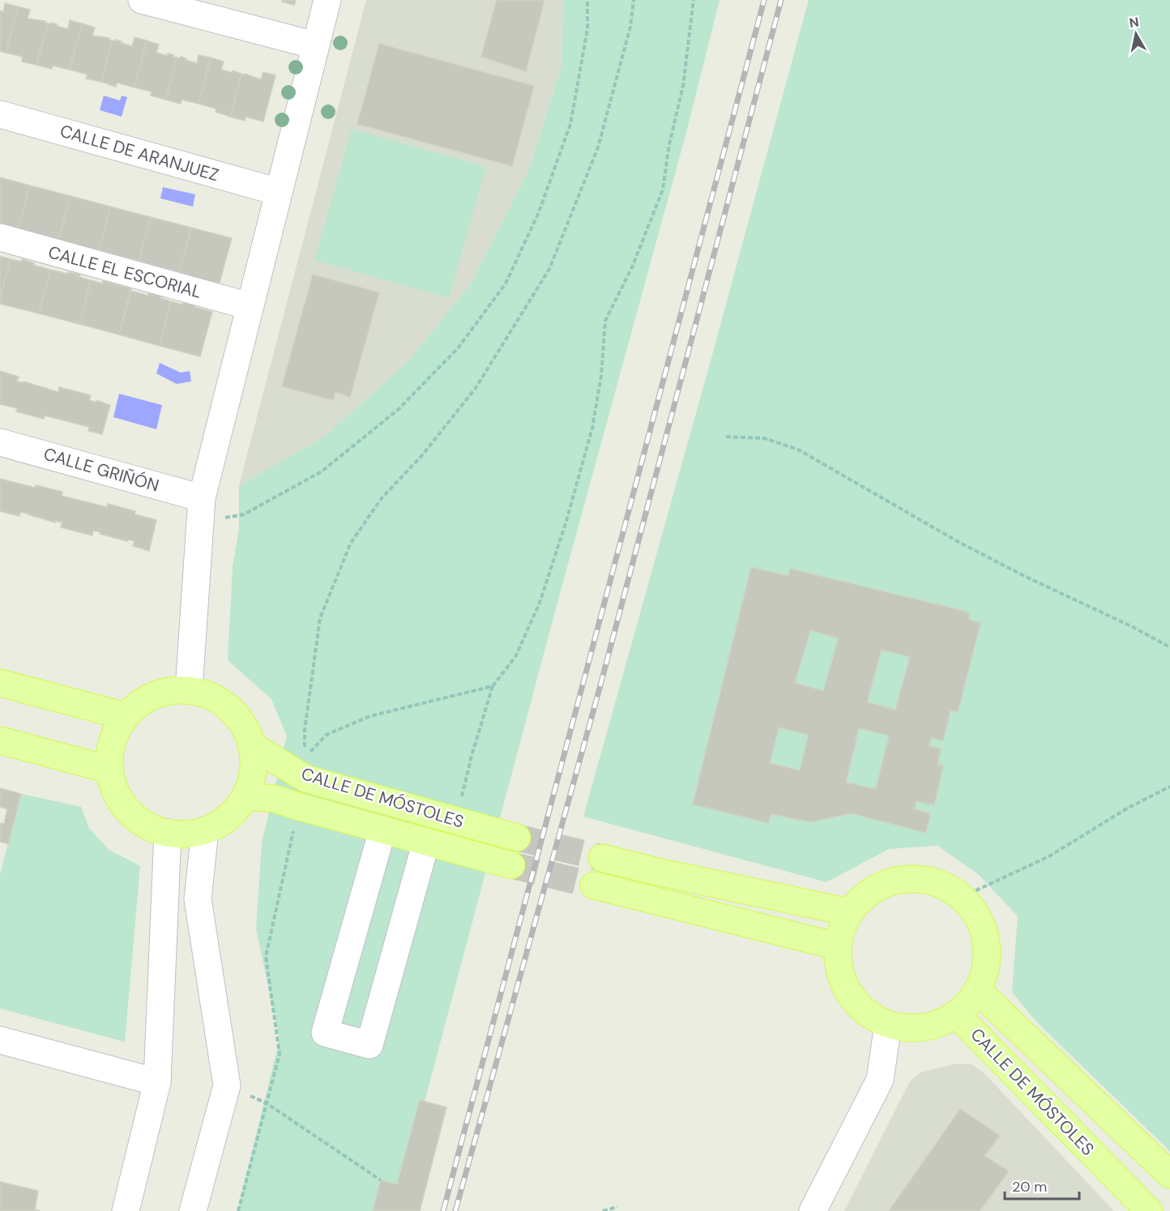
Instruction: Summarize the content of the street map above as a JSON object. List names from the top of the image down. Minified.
{"streets":{"main road":["CALLE DE MÓSTOLES"],"street":["CALLE DE ARANJUEZ","CALLE EL ESCORIAL","CALLE GRIÑÓN"]},"scale_bar":"20 m","north":"top"}
